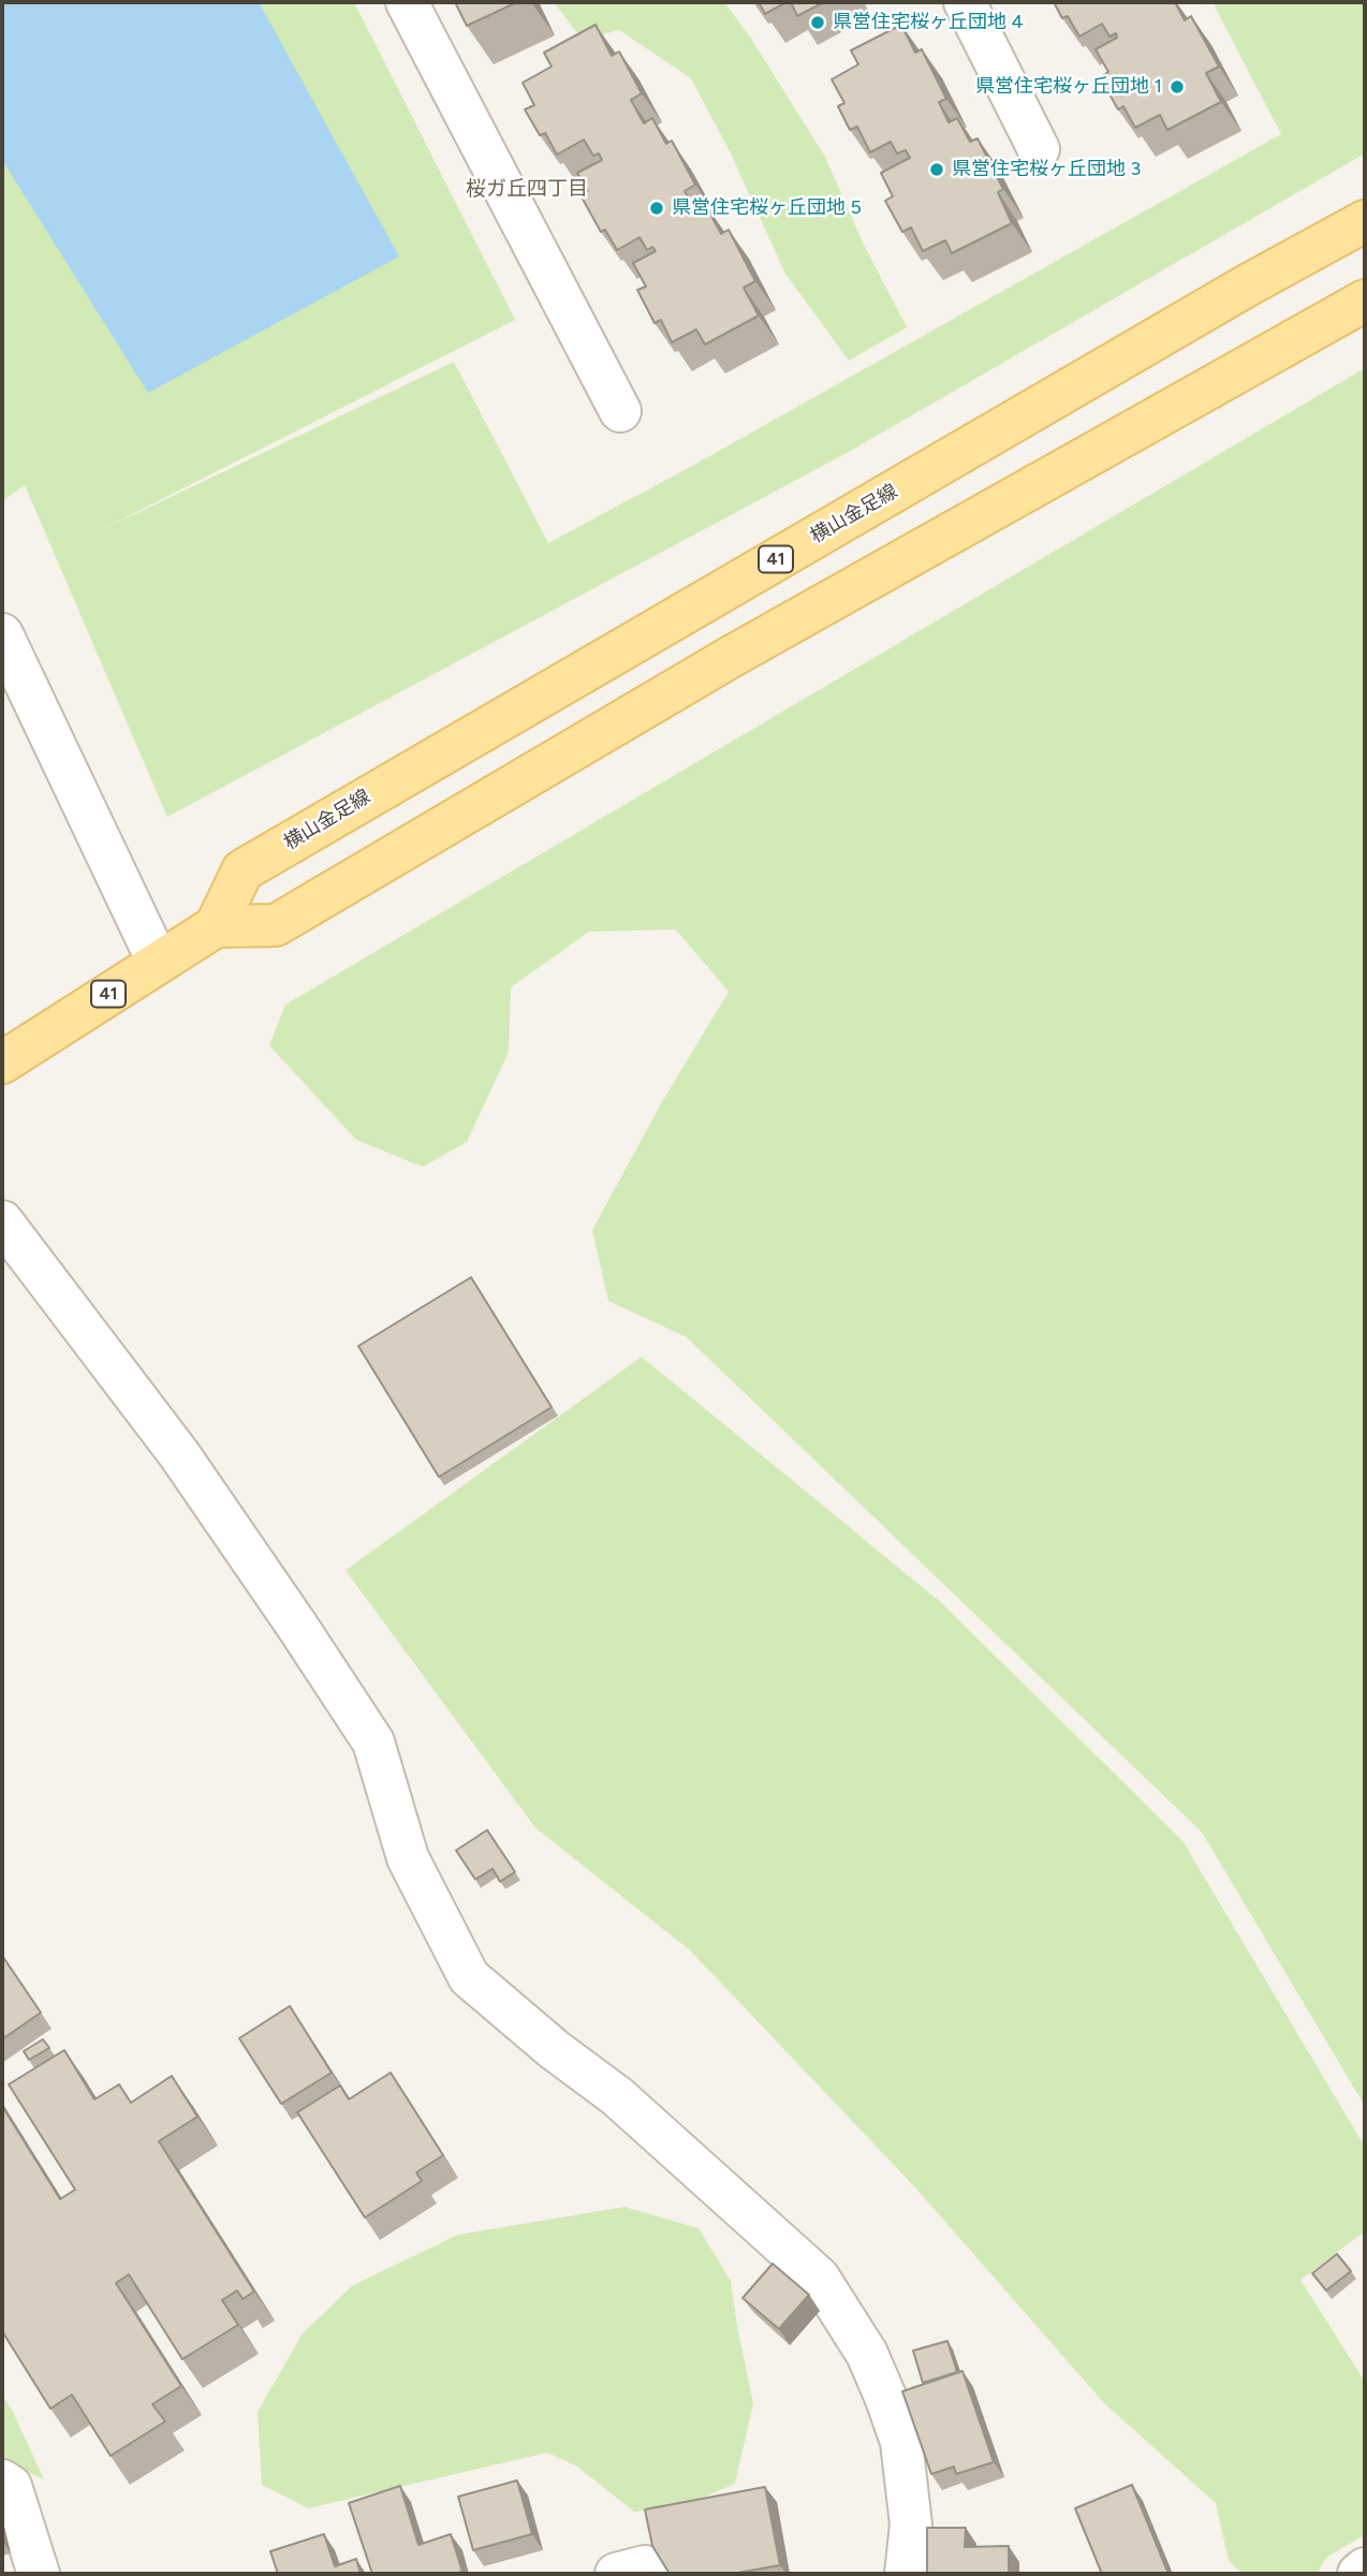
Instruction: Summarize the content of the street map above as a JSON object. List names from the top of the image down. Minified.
{"streets":{"main road":["横山金足線","41"]},"crossings":[["横山金足線","41"]],"districts":["桜ガ丘四丁目"],"places":["県営住宅桜ヶ丘団地 4","県営住宅桜ヶ丘団地 1","県営住宅桜ヶ丘団地 3","県営住宅桜ヶ丘団地 5"]}
